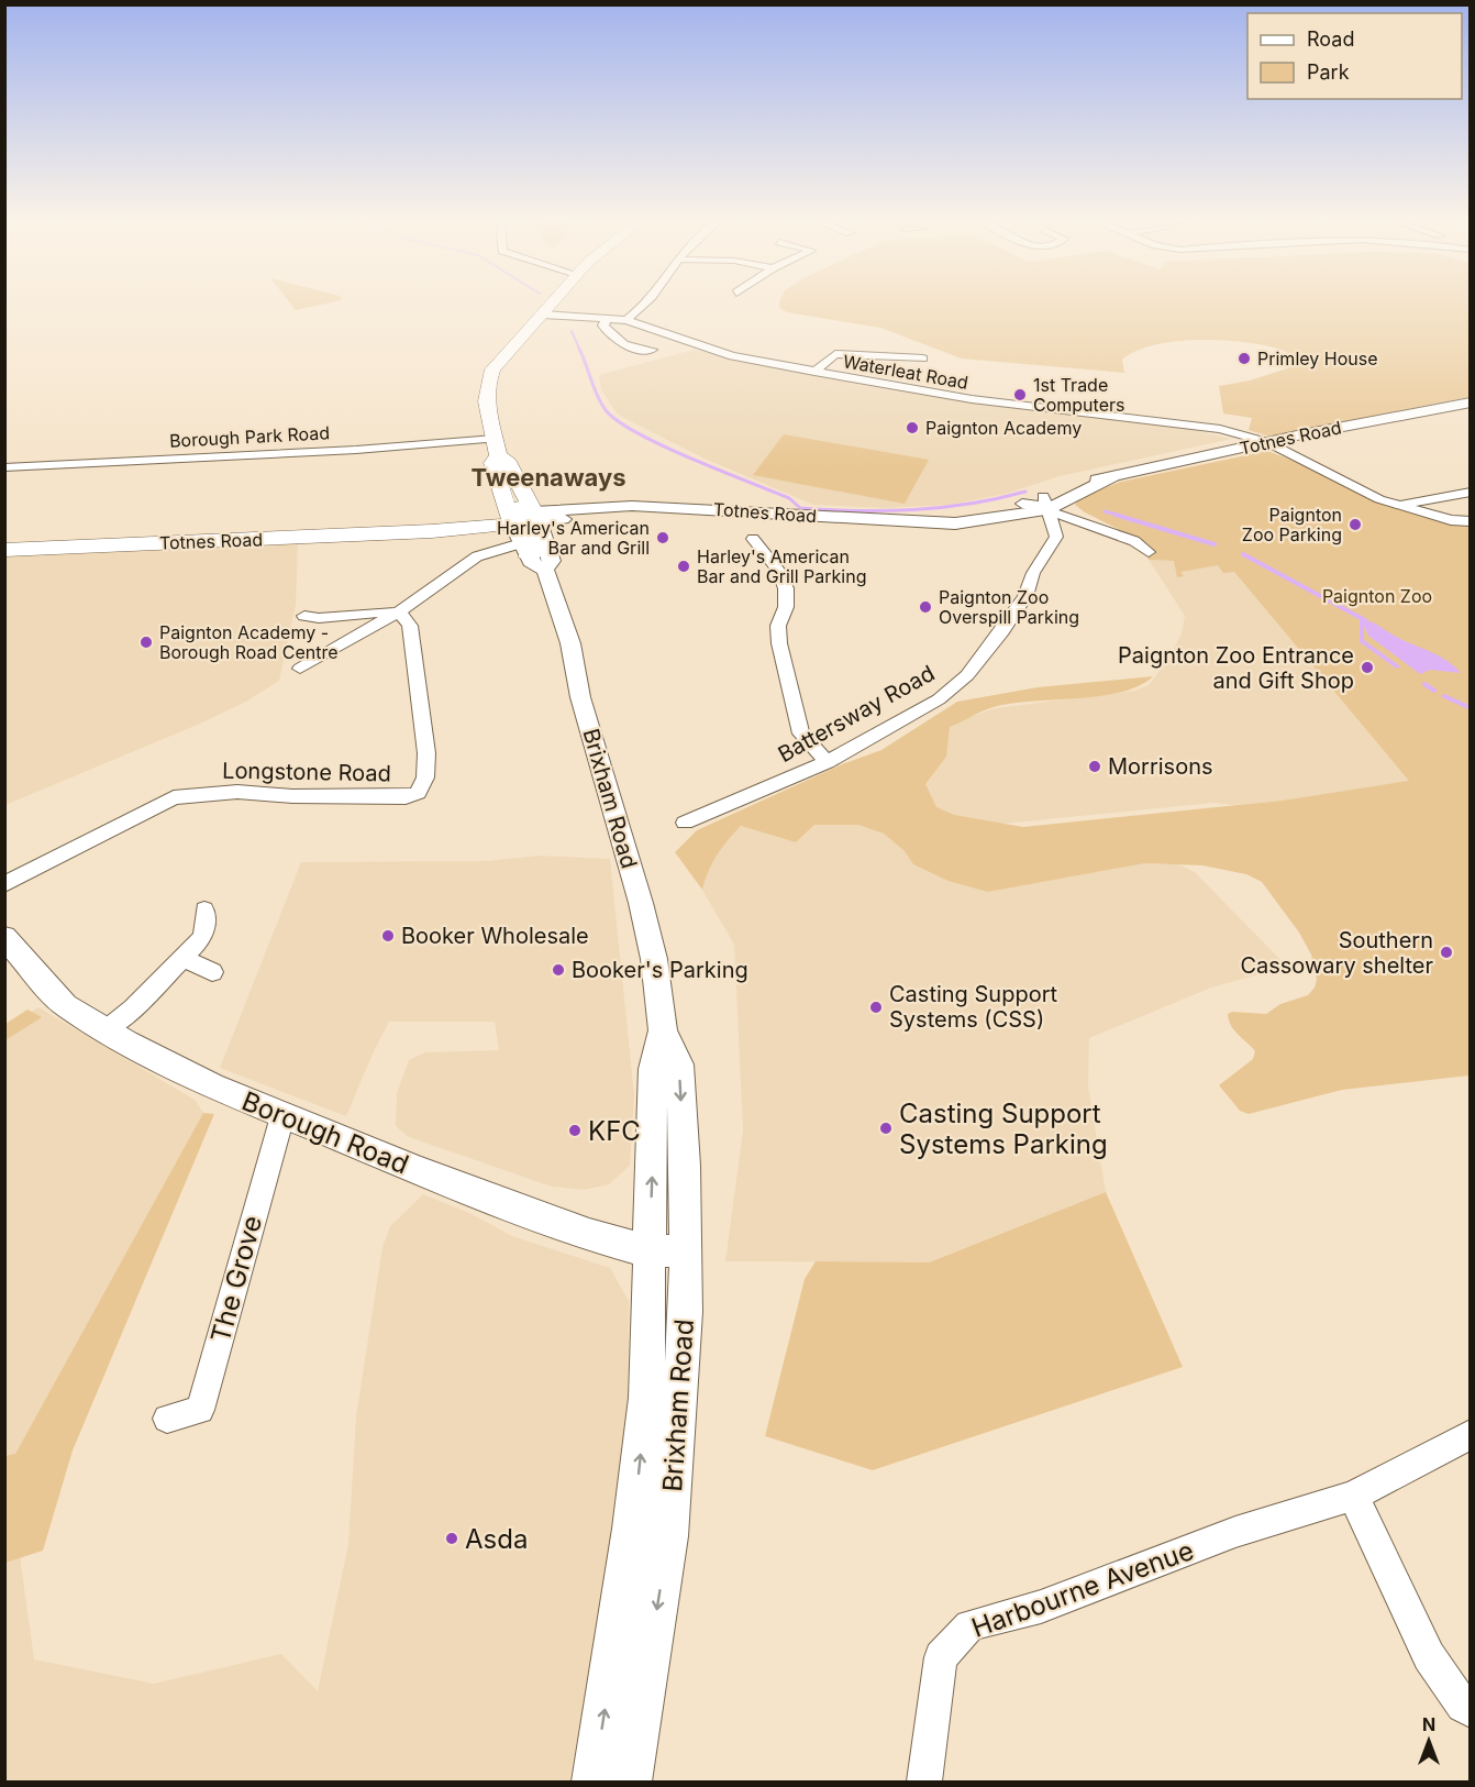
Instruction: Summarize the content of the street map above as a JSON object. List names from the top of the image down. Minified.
{"streets":{"highway":["Totnes Road"],"main road":["Brixham Road","Borough Road"],"street":["Waterleat Road","Borough Park Road","Battersway Road","Longstone Road","The Grove","Harbourne Avenue"]},"crossings":[["Waterleat Road","Totnes Road"],["Brixham Road","Borough Road"],["Borough Road","The Grove"]],"districts":["Tweenaways"],"parks":["Paignton Zoo"],"places":["Primley House","1st Trade Computers","Paignton Academy","Paignton Zoo Parking","Harley's American Bar and Grill","Harley's American Bar and Grill Parking","Paignton Zoo Overspill Parking","Paignton Academy - Borough Road Centre","Paignton Zoo Entrance and Gift Shop","Morrisons","Booker Wholesale","Southern Cassowary shelter","Booker's Parking","Casting Support Systems (CSS)","Casting Support Systems Parking","KFC","Asda"],"legend":["Road","Park"],"north":"top"}
